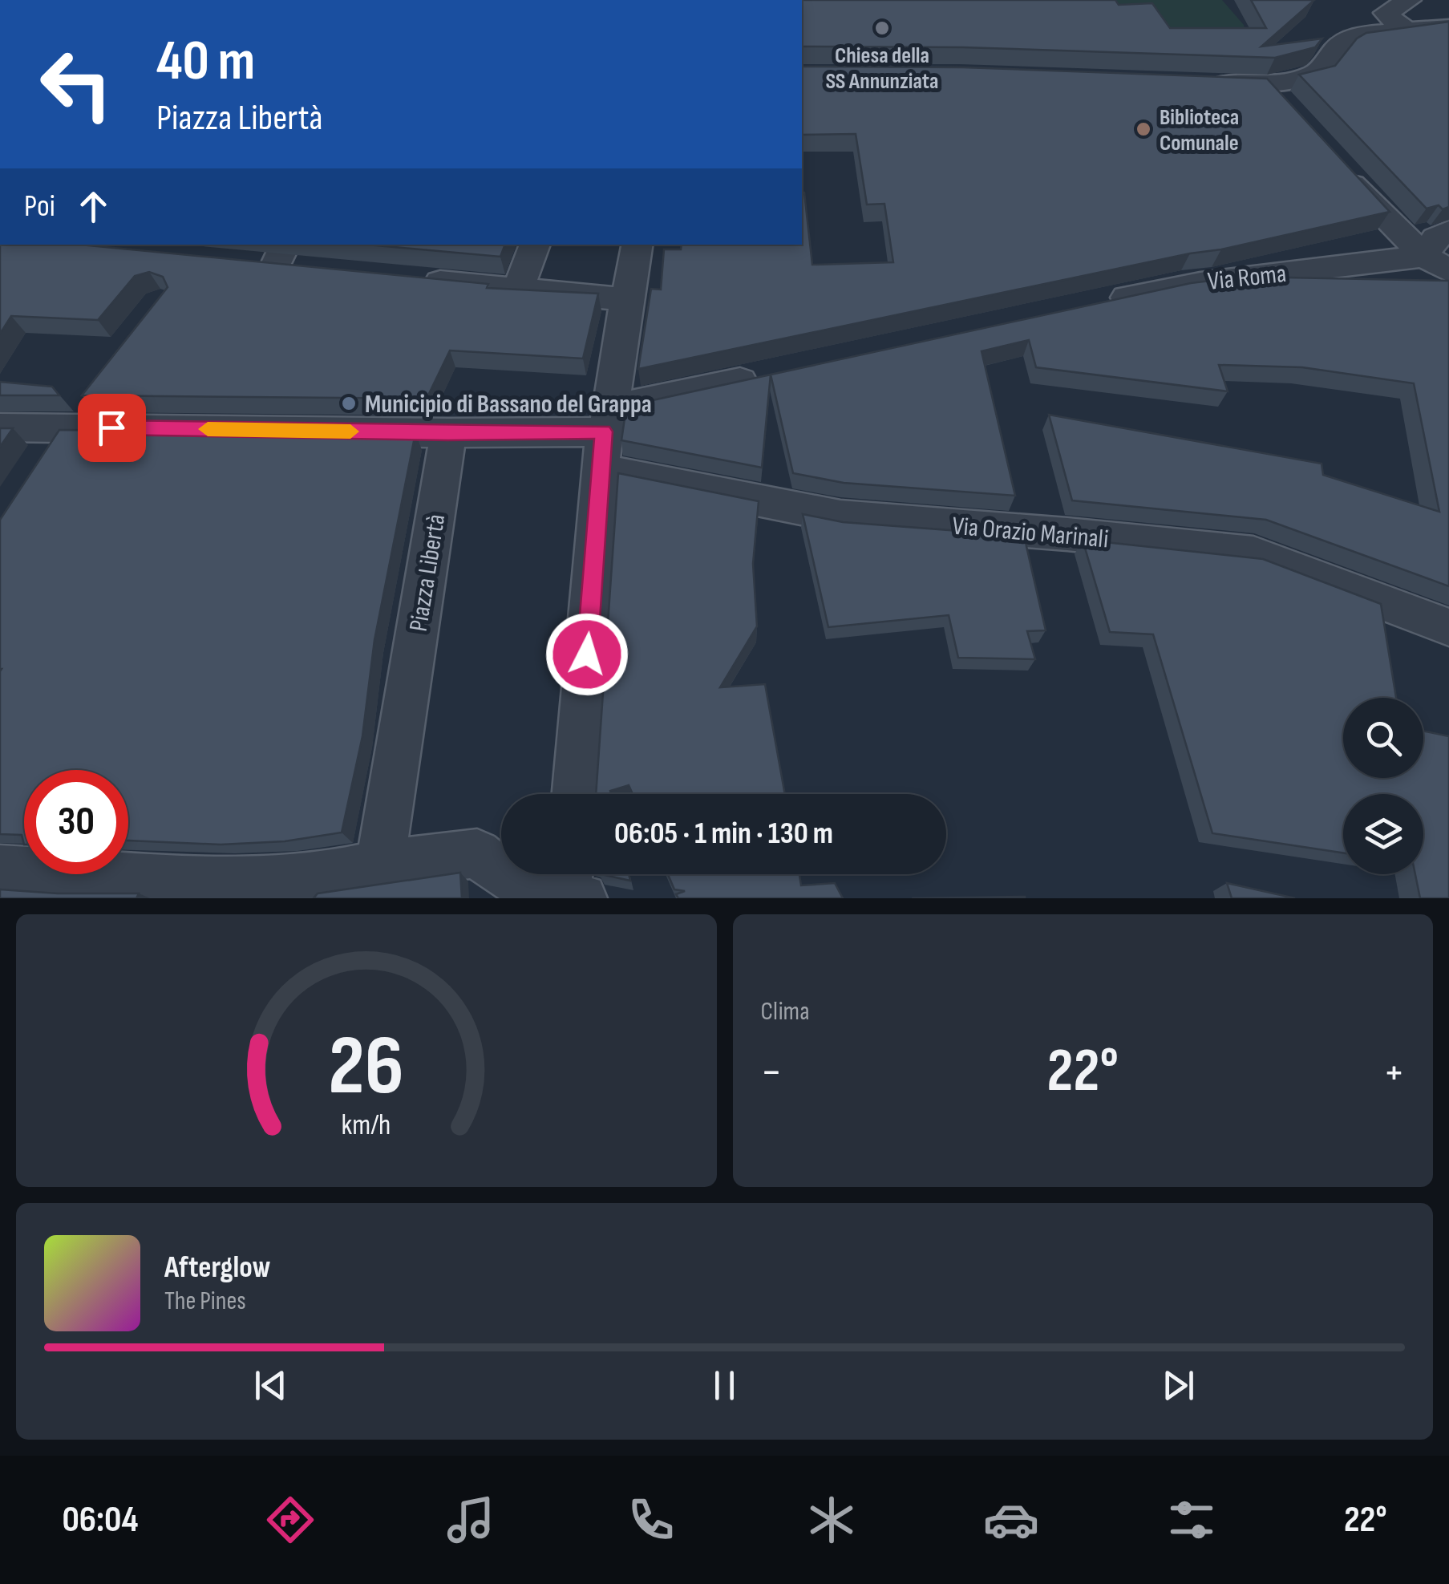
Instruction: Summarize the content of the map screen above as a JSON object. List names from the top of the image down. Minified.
{"streets":{"street":["Via Roma","Via Orazio Marinali","Piazza Libertà"]},"places":["Chiesa della SS Annunziata","Biblioteca Comunale","Municipio di Bassano del Grappa"],"page":{"turn":["40 m","Piazza Libertà"],"then":"Poi","limit":"30","trip":"06:05 · 1 min · 130 m","tile":"Clima","heat":["−","22°","+"],"song":["Afterglow","The Pines"],"tabs":["06:04","22°"],"gauge":["26","km/h"]}}
